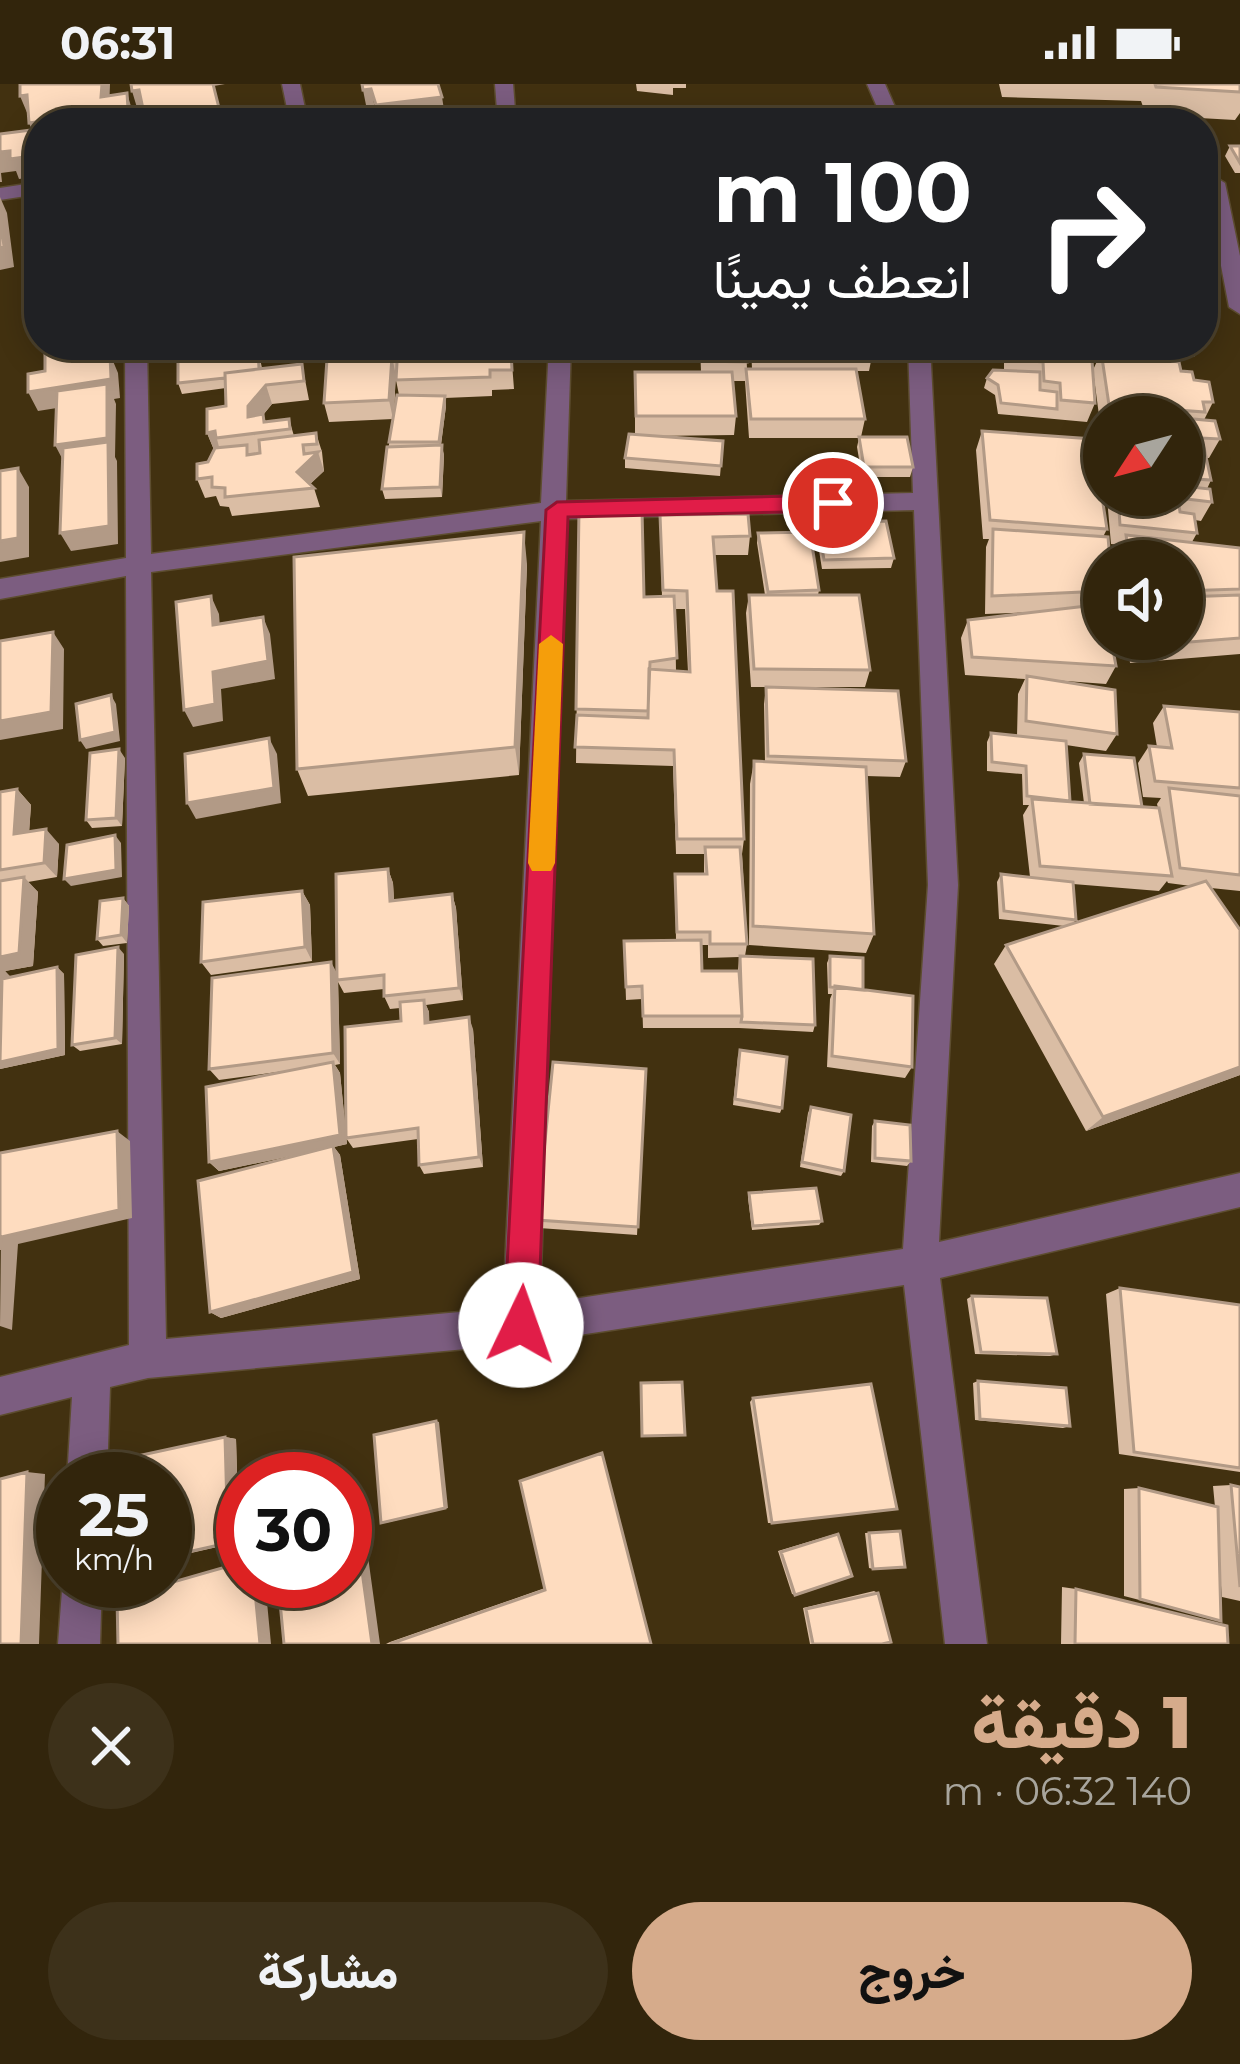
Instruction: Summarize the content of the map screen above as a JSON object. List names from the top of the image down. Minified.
{"north":"bottom left","page":{"status":"06:31","turn":["100 m","انعطف يمينًا"],"speed":"25 km/h","limit":"30","heading":["1 دقيقة","140 m · 06:32"],"buttons":["خروج","مشاركة"]}}
